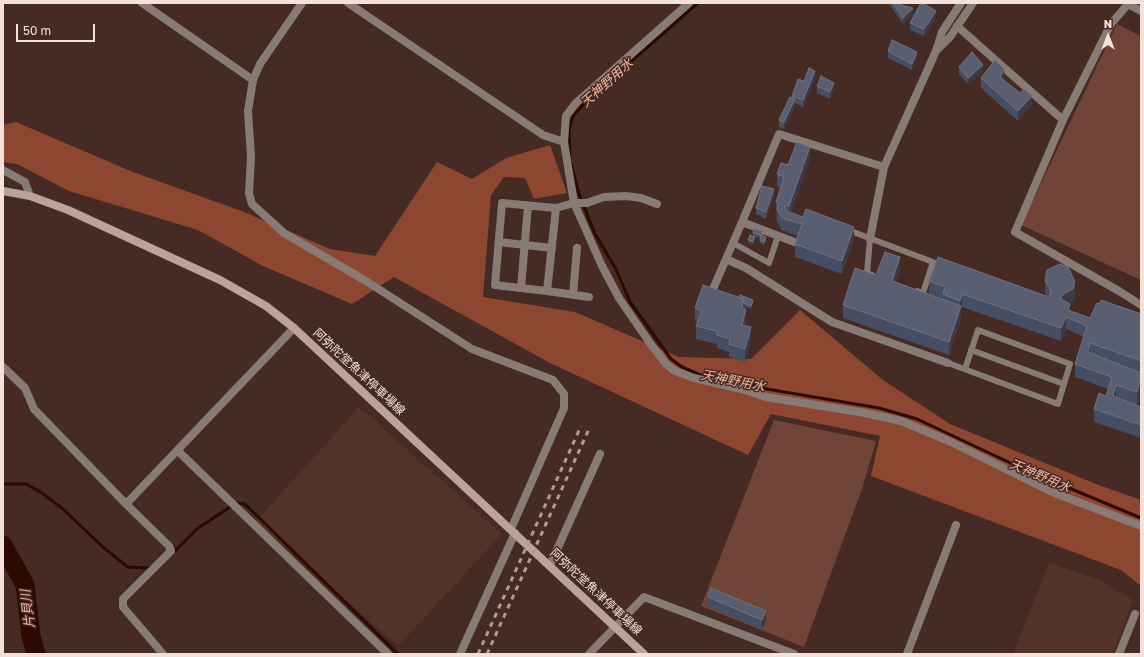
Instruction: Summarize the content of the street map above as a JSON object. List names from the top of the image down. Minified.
{"streets":{"main road":["阿弥陀堂魚津停車場線"]},"water":["天神野用水","片貝川"],"scale_bar":"50 m","north":"top"}
